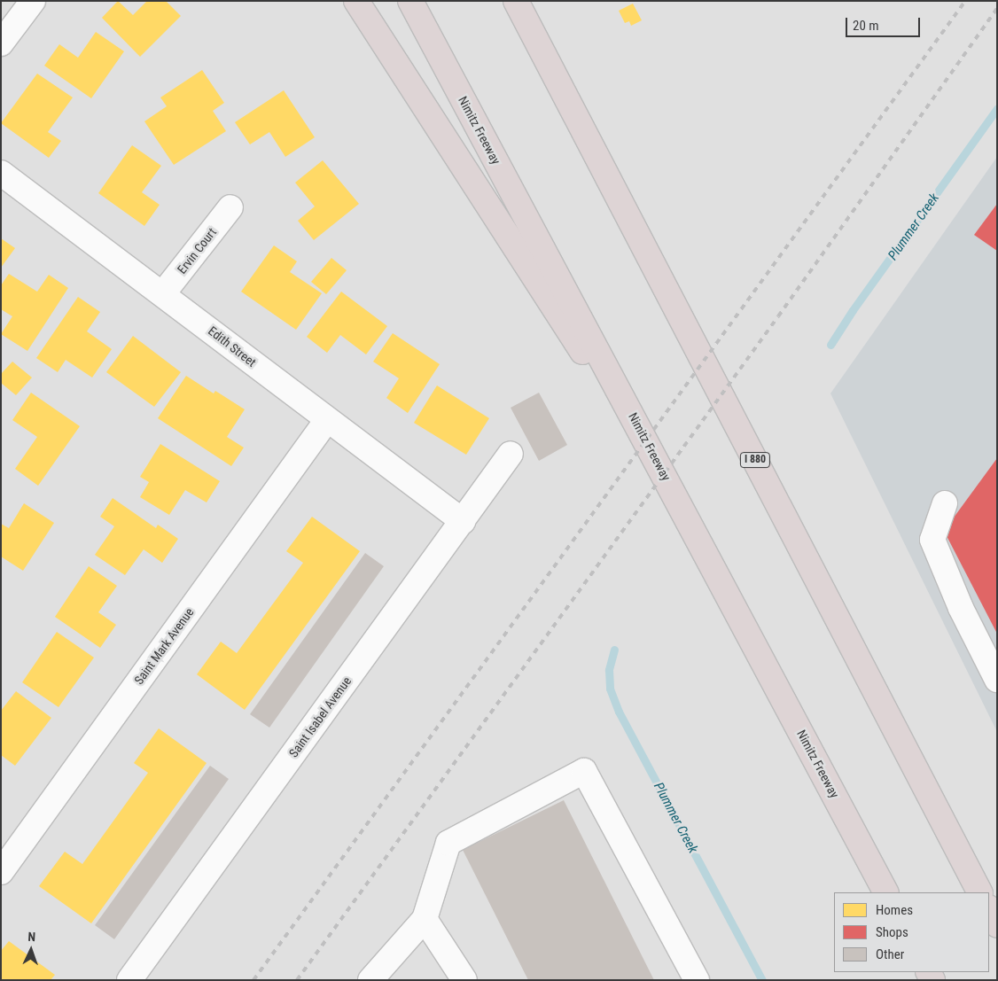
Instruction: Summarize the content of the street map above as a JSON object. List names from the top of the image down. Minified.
{"streets":{"highway":["Nimitz Freeway","I 880"],"street":["Ervin Court","Edith Street","Saint Mark Avenue","Saint Isabel Avenue"]},"crossings":[["Ervin Court","Edith Street"],["Edith Street","Saint Mark Avenue"],["Edith Street","Saint Isabel Avenue"]],"water":["Plummer Creek"],"legend":["Homes","Shops","Other"],"scale_bar":"20 m","north":"top"}
